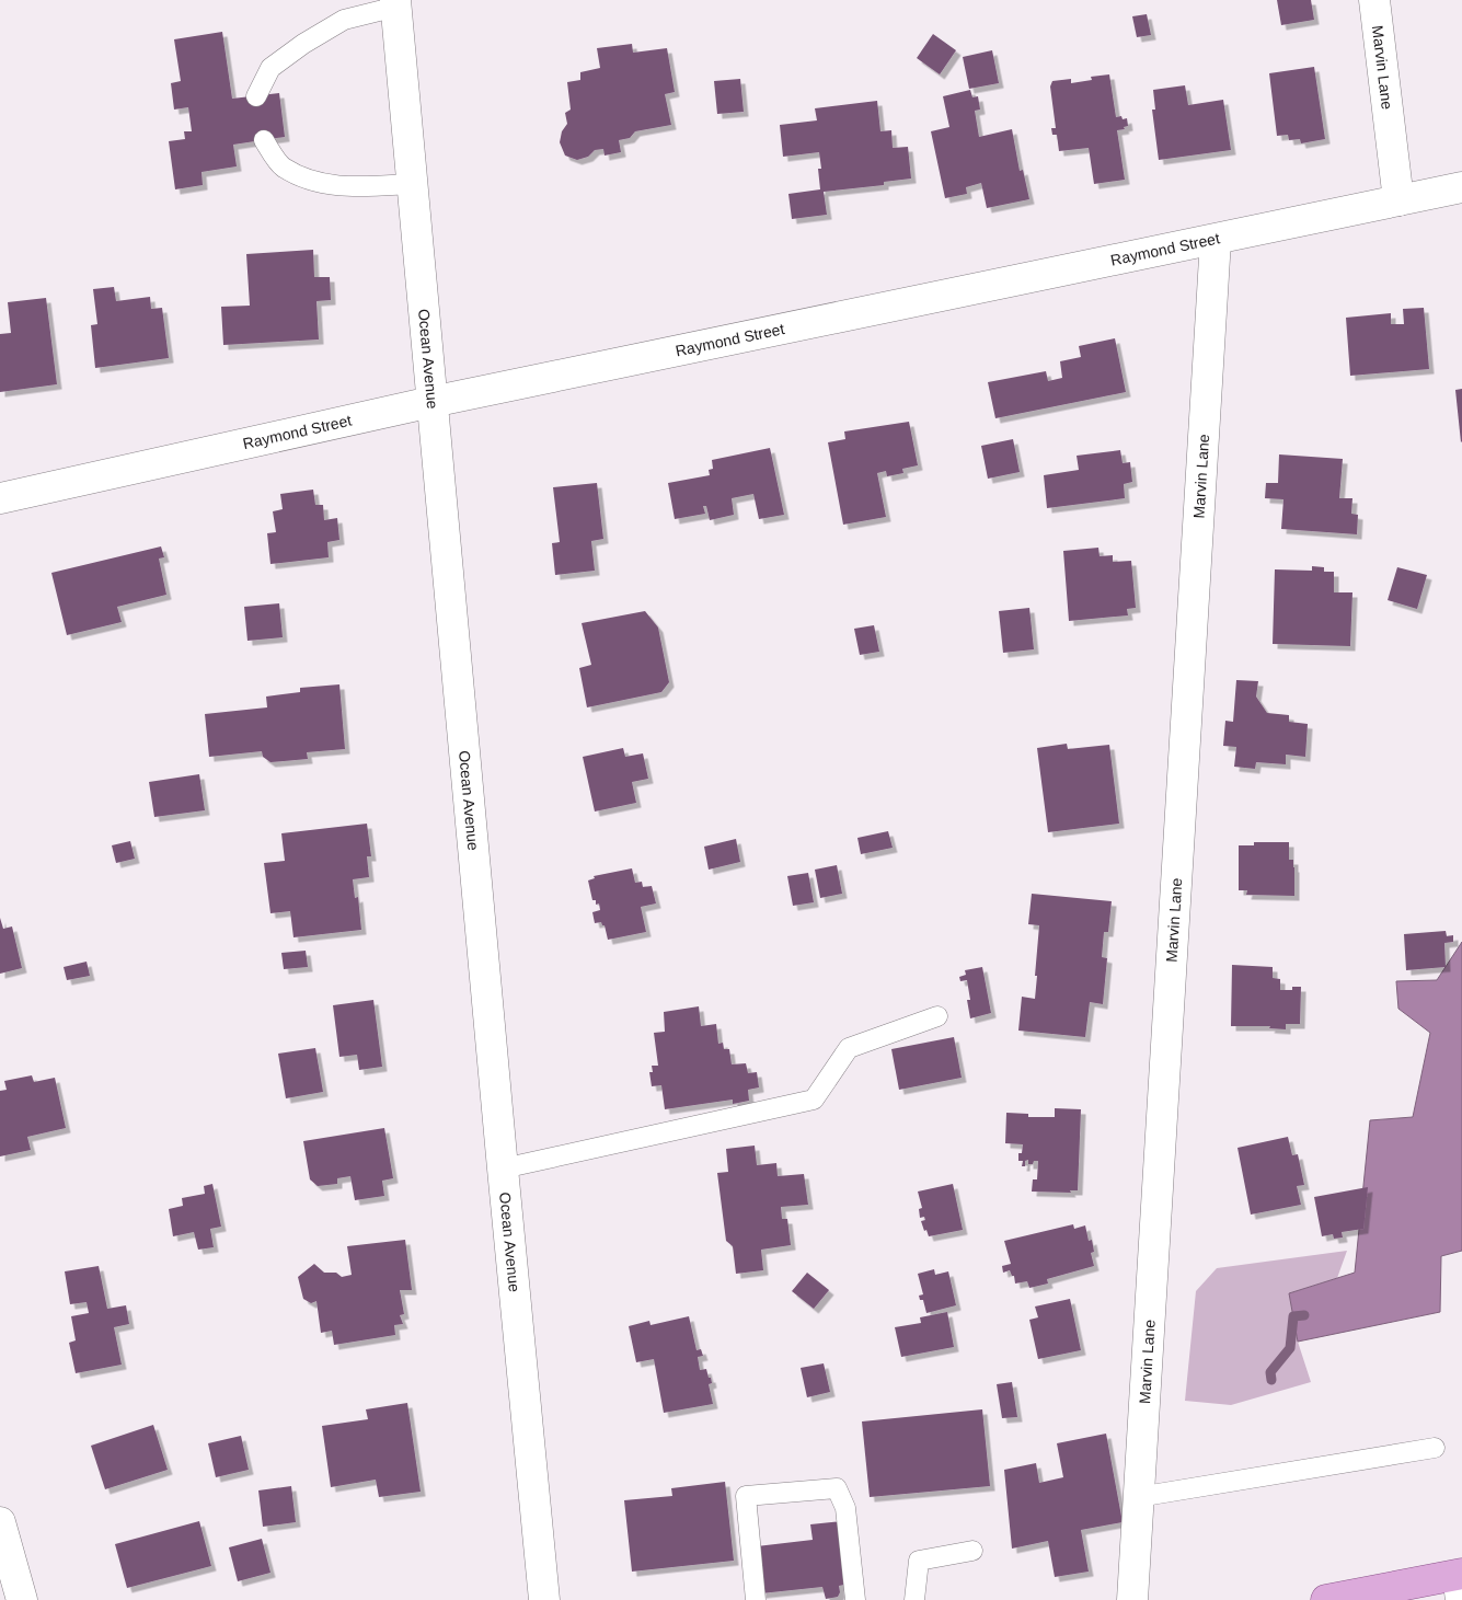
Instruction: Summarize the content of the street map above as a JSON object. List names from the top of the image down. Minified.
{"streets":{"street":["Marvin Lane","Raymond Street","Ocean Avenue"]},"crossings":[["Marvin Lane","Raymond Street"],["Raymond Street","Ocean Avenue"]]}
